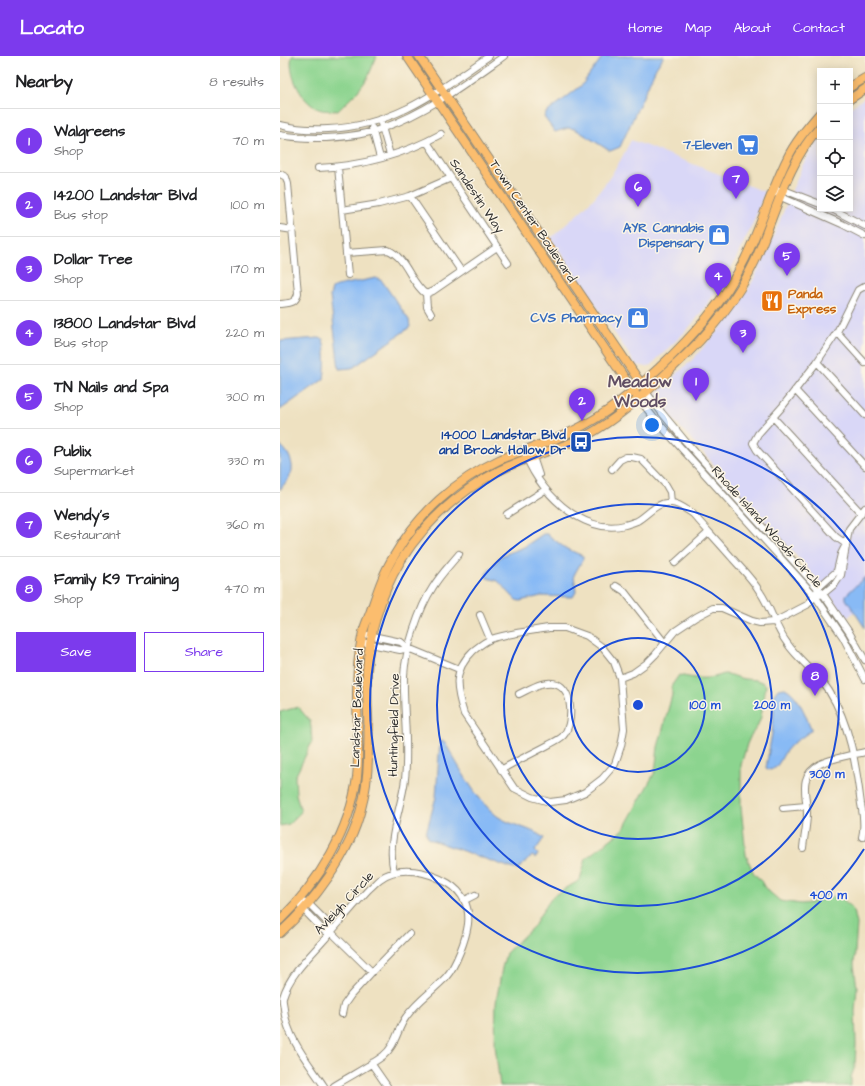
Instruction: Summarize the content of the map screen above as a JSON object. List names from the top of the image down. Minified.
{"streets":{"main road":["Town Center Boulevard","Landstar Boulevard"],"street":["Sandestin Way","Rhode Island Woods Circle","Huntingfield Drive","Avleigh Circle"]},"crossings":[["Town Center Boulevard","Rhode Island Woods Circle"],["Town Center Boulevard","Landstar Boulevard"],["Rhode Island Woods Circle","Landstar Boulevard"],["Huntingfield Drive","Avleigh Circle"]],"districts":["Meadow Woods"],"places":{"supermarket":["7-Eleven"],"shop":["AYR Cannabis Dispensary","CVS Pharmacy"],"restaurant":["Panda Express"],"bus stop":["14000 Landstar Blvd and Brook Hollow Dr"]},"page":{"header":"Locato","nav":["Home","Map","About","Contact"],"heading":["Nearby","8 results"],"map_buttons":["+","−"],"list":[{"mark":"1","name":"Walgreens","note":"Shop","value":"70 m"},{"mark":"2","name":"14200 Landstar Blvd","note":"Bus stop","value":"100 m"},{"mark":"3","name":"Dollar Tree","note":"Shop","value":"170 m"},{"mark":"4","name":"13800 Landstar Blvd","note":"Bus stop","value":"220 m"},{"mark":"5","name":"TN Nails and Spa","note":"Shop","value":"300 m"},{"mark":"6","name":"Publix","note":"Supermarket","value":"330 m"},{"mark":"7","name":"Wendy's","note":"Restaurant","value":"360 m"},{"mark":"8","name":"Family K9 Training","note":"Shop","value":"470 m"}],"pins":["7","6","5","4","3","1","2","8"],"buttons":["Save","Share"]},"rings":["100 m","200 m","300 m","400 m"]}
